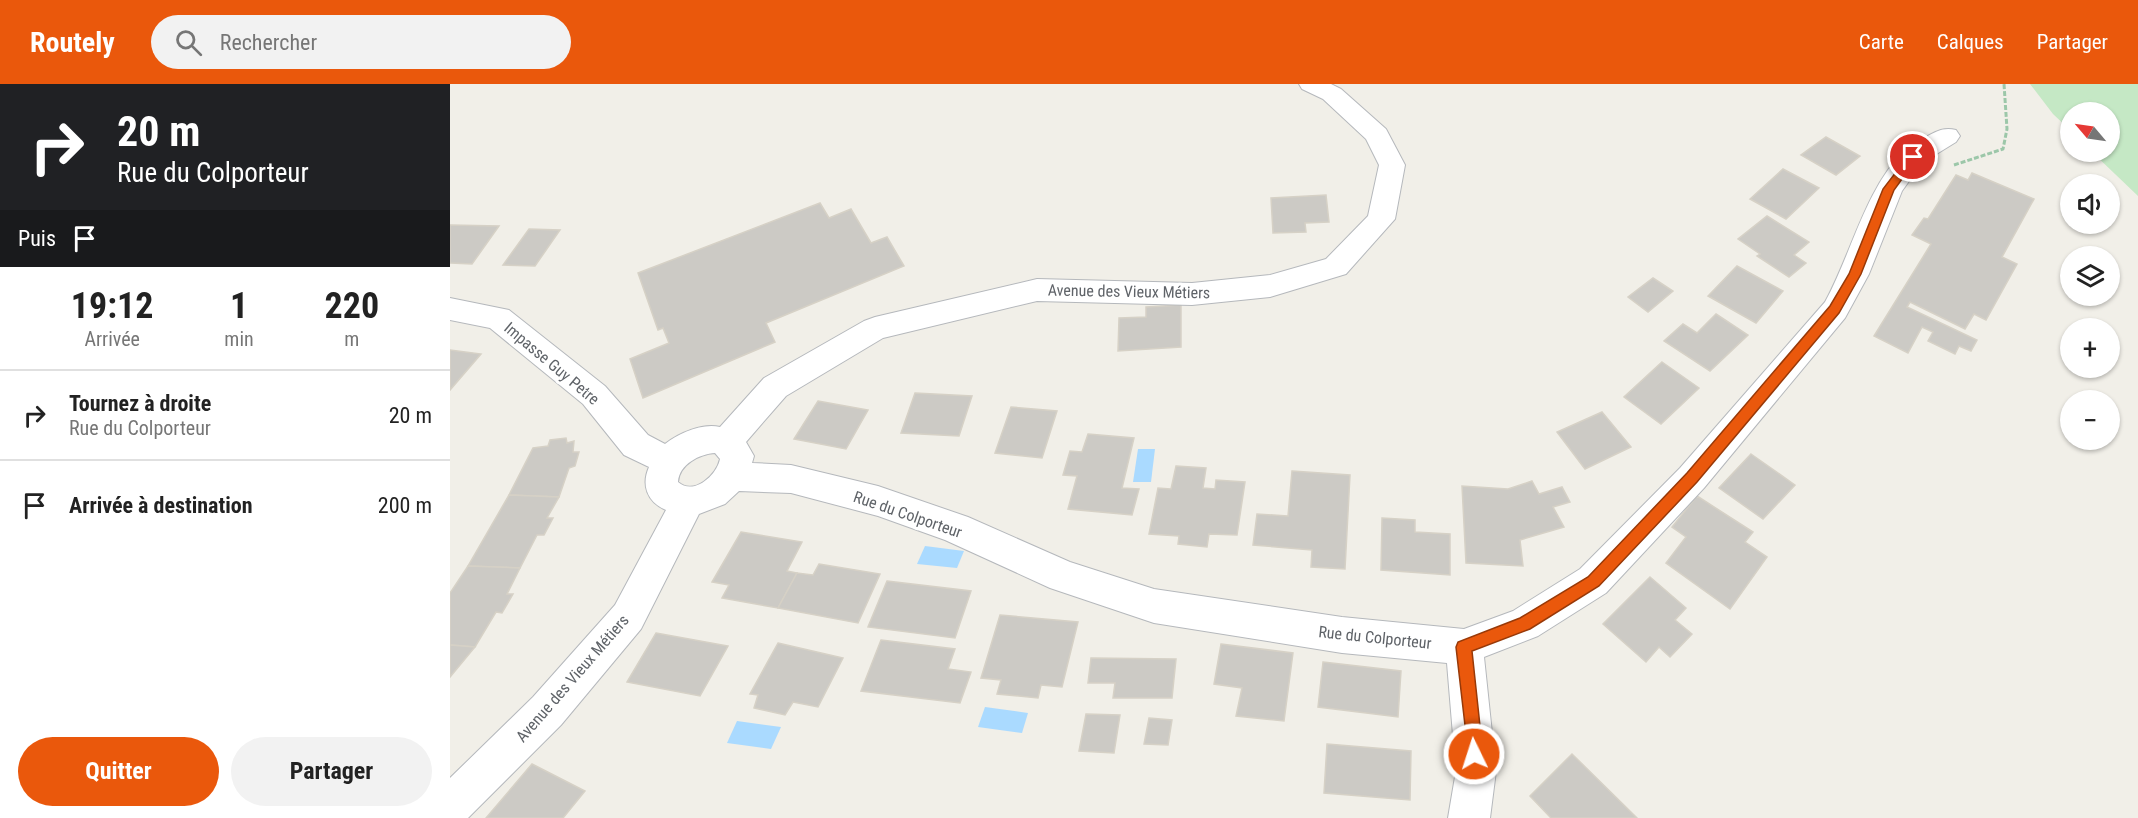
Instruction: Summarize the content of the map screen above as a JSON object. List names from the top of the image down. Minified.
{"streets":{"street":["Avenue des Vieux Métiers","Impasse Guy Petre","Rue du Colporteur"]},"crossings":[["Avenue des Vieux Métiers","Impasse Guy Petre"],["Avenue des Vieux Métiers","Rue du Colporteur"],["Impasse Guy Petre","Rue du Colporteur"]],"north":"top left","page":{"header":"Routely","search":"Rechercher","nav":["Carte","Calques","Partager"],"turn":["20 m","Rue du Colporteur"],"map_buttons":["+","−"],"then":"Puis","eta":["19:12","Arrivée","1","min","220","m"],"list":[{"name":"Tournez à droite","note":"Rue du Colporteur","value":"20 m"},{"name":"Arrivée à destination","value":"200 m"}],"buttons":["Quitter","Partager"]}}
